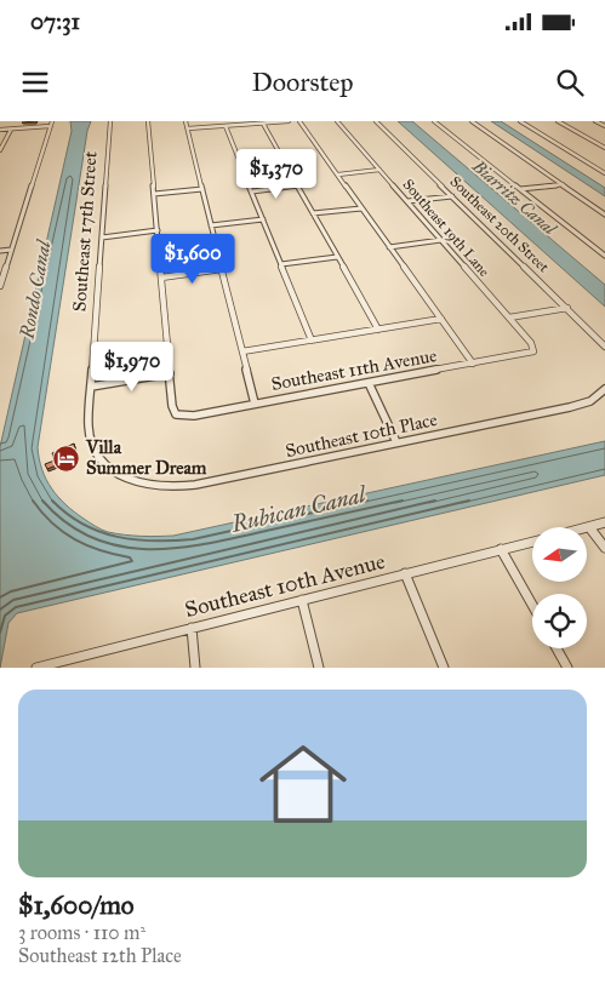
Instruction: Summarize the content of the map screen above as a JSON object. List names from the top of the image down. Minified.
{"streets":{"street":["Southeast 20th Street","Southeast 19th Lane","Southeast 17th Street","Southeast 11th Avenue","Southeast 10th Place","Southeast 10th Avenue"]},"crossings":[["Southeast 19th Lane","Southeast 11th Avenue"],["Southeast 17th Street","Southeast 10th Place"]],"water":["Biarritz Canal","Rondo Canal","Rubican Canal"],"places":{"hotel":["Villa Summer Dream"]},"north":"left","page":{"status":"07:31","header":"Doorstep","price":["$1,370","$1,600","$1,970"],"list":[{"name":"$1,600/mo","note":"3 rooms · 110 m² · Southeast 12th Place"}]}}
